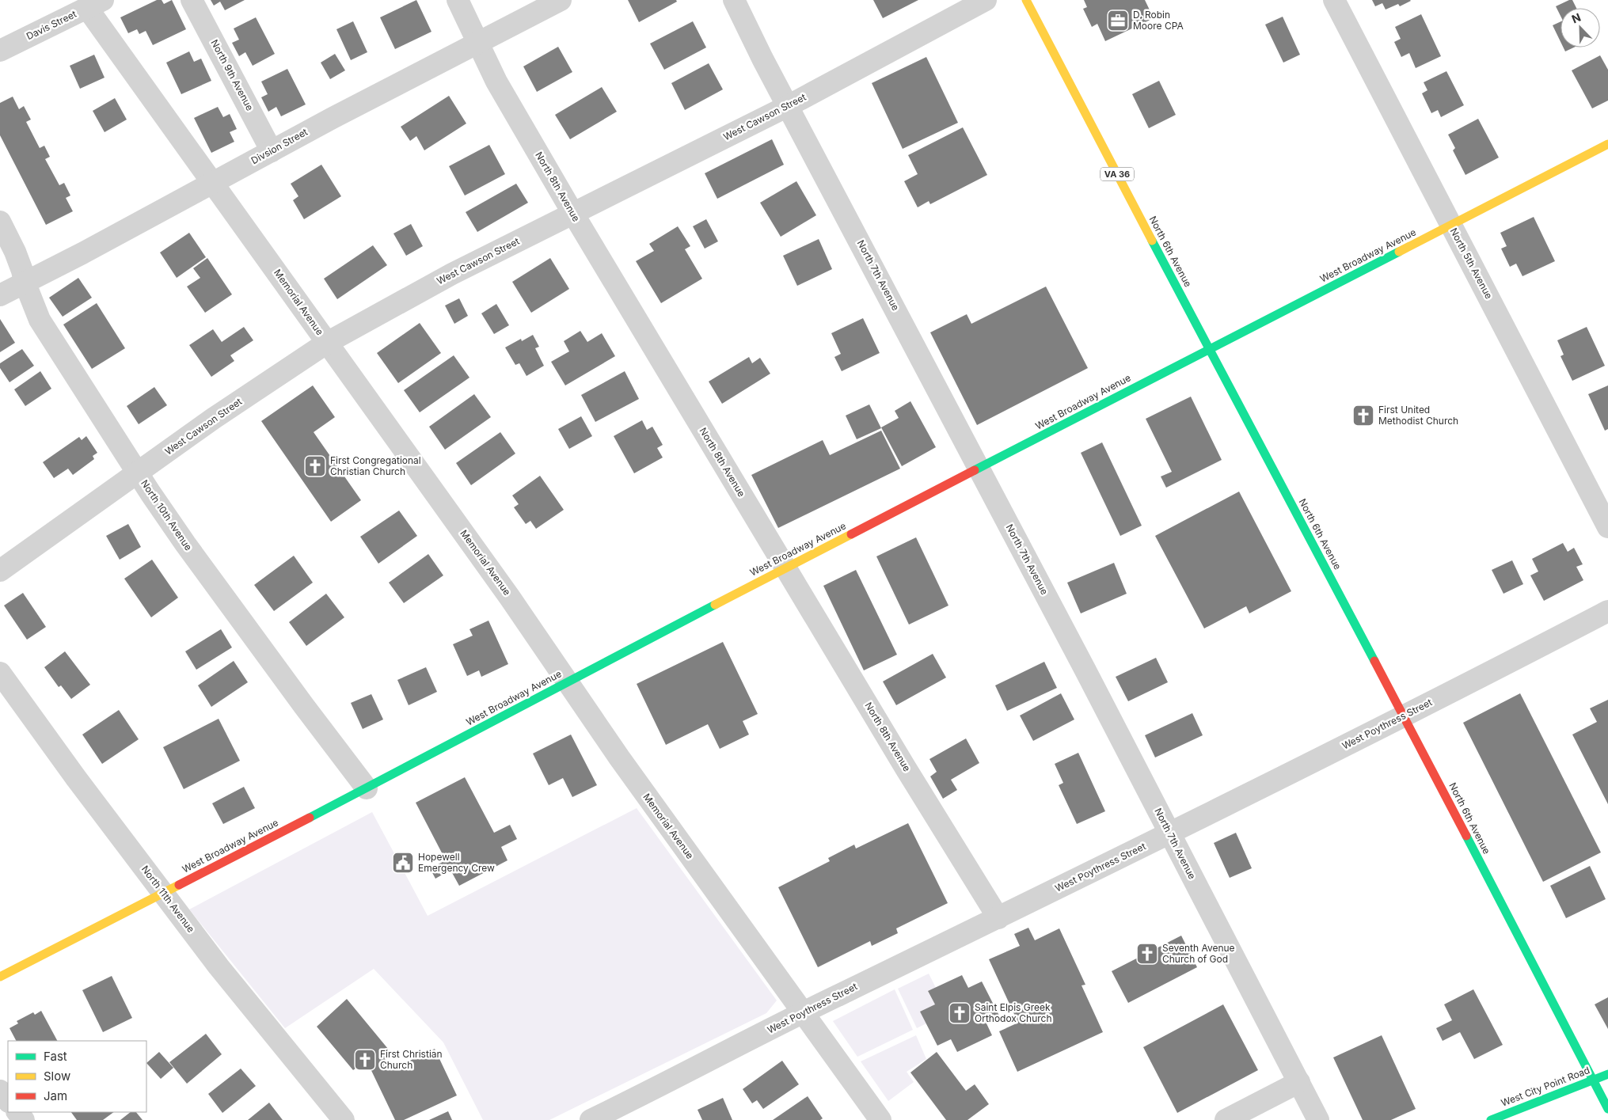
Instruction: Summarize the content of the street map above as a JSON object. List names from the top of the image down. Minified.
{"streets":{"main road":["VA 36","North 6th Avenue","West Broadway Avenue","West City Point Road"],"street":["Davis Street","North 9th Avenue","West Cawson Street","Divsion Street","North 8th Avenue","North 5th Avenue","North 7th Avenue","Memorial Avenue","North 10th Avenue","West Poythress Street","North 11th Avenue"]},"crossings":[["Davis Street","Memorial Avenue"],["North 9th Avenue","Divsion Street"],["West Cawson Street","North 8th Avenue"],["West Cawson Street","North 7th Avenue"],["West Cawson Street","Memorial Avenue"],["West Cawson Street","North 10th Avenue"],["Divsion Street","North 8th Avenue"],["Divsion Street","Memorial Avenue"],["Divsion Street","North 10th Avenue"],["North 8th Avenue","West Broadway Avenue"],["North 8th Avenue","West Poythress Street"],["North 6th Avenue","West Broadway Avenue"],["North 6th Avenue","West Poythress Street"],["North 6th Avenue","West City Point Road"],["West Broadway Avenue","North 5th Avenue"],["West Broadway Avenue","North 7th Avenue"],["West Broadway Avenue","Memorial Avenue"],["West Broadway Avenue","North 10th Avenue"],["West Broadway Avenue","North 11th Avenue"],["North 7th Avenue","West Poythress Street"],["Memorial Avenue","West Poythress Street"]],"places":{"office":["D. Robin Moore CPA"],"church":["First United Methodist Church","First Congregational Christian Church","Seventh Avenue Church of God","Saint Elpis Greek Orthodox Church","First Christian Church"],"public building":["Hopewell Emergency Crew"]},"legend":["Fast","Slow","Jam"],"north":"top left"}
